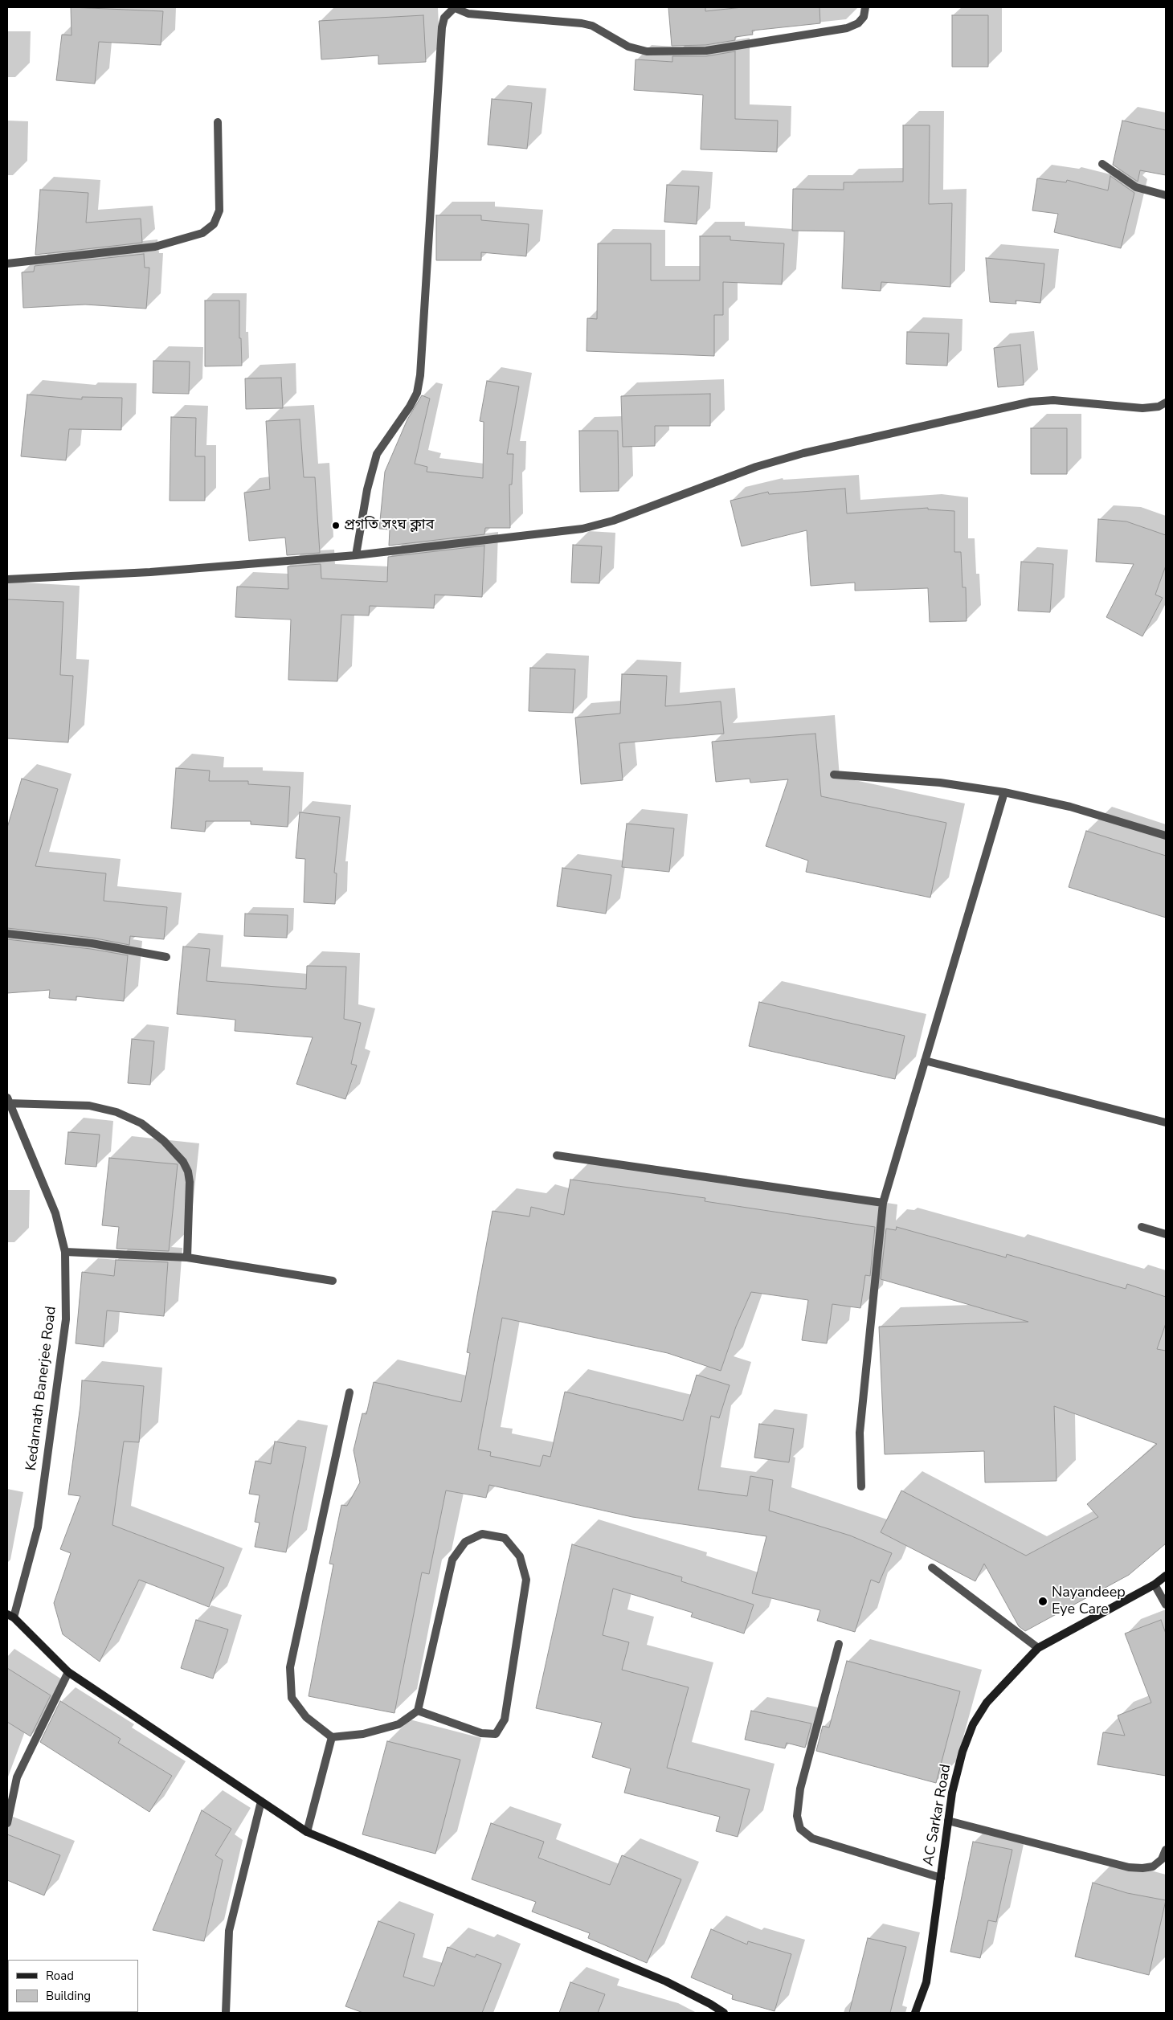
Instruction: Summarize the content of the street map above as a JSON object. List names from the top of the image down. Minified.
{"streets":{"street":["Kedarnath Banerjee Road","AC Sarkar Road"]},"places":["প্রগতি সংঘ ক্লাব","Nayandeep Eye Care"],"legend":["Road","Building"]}
